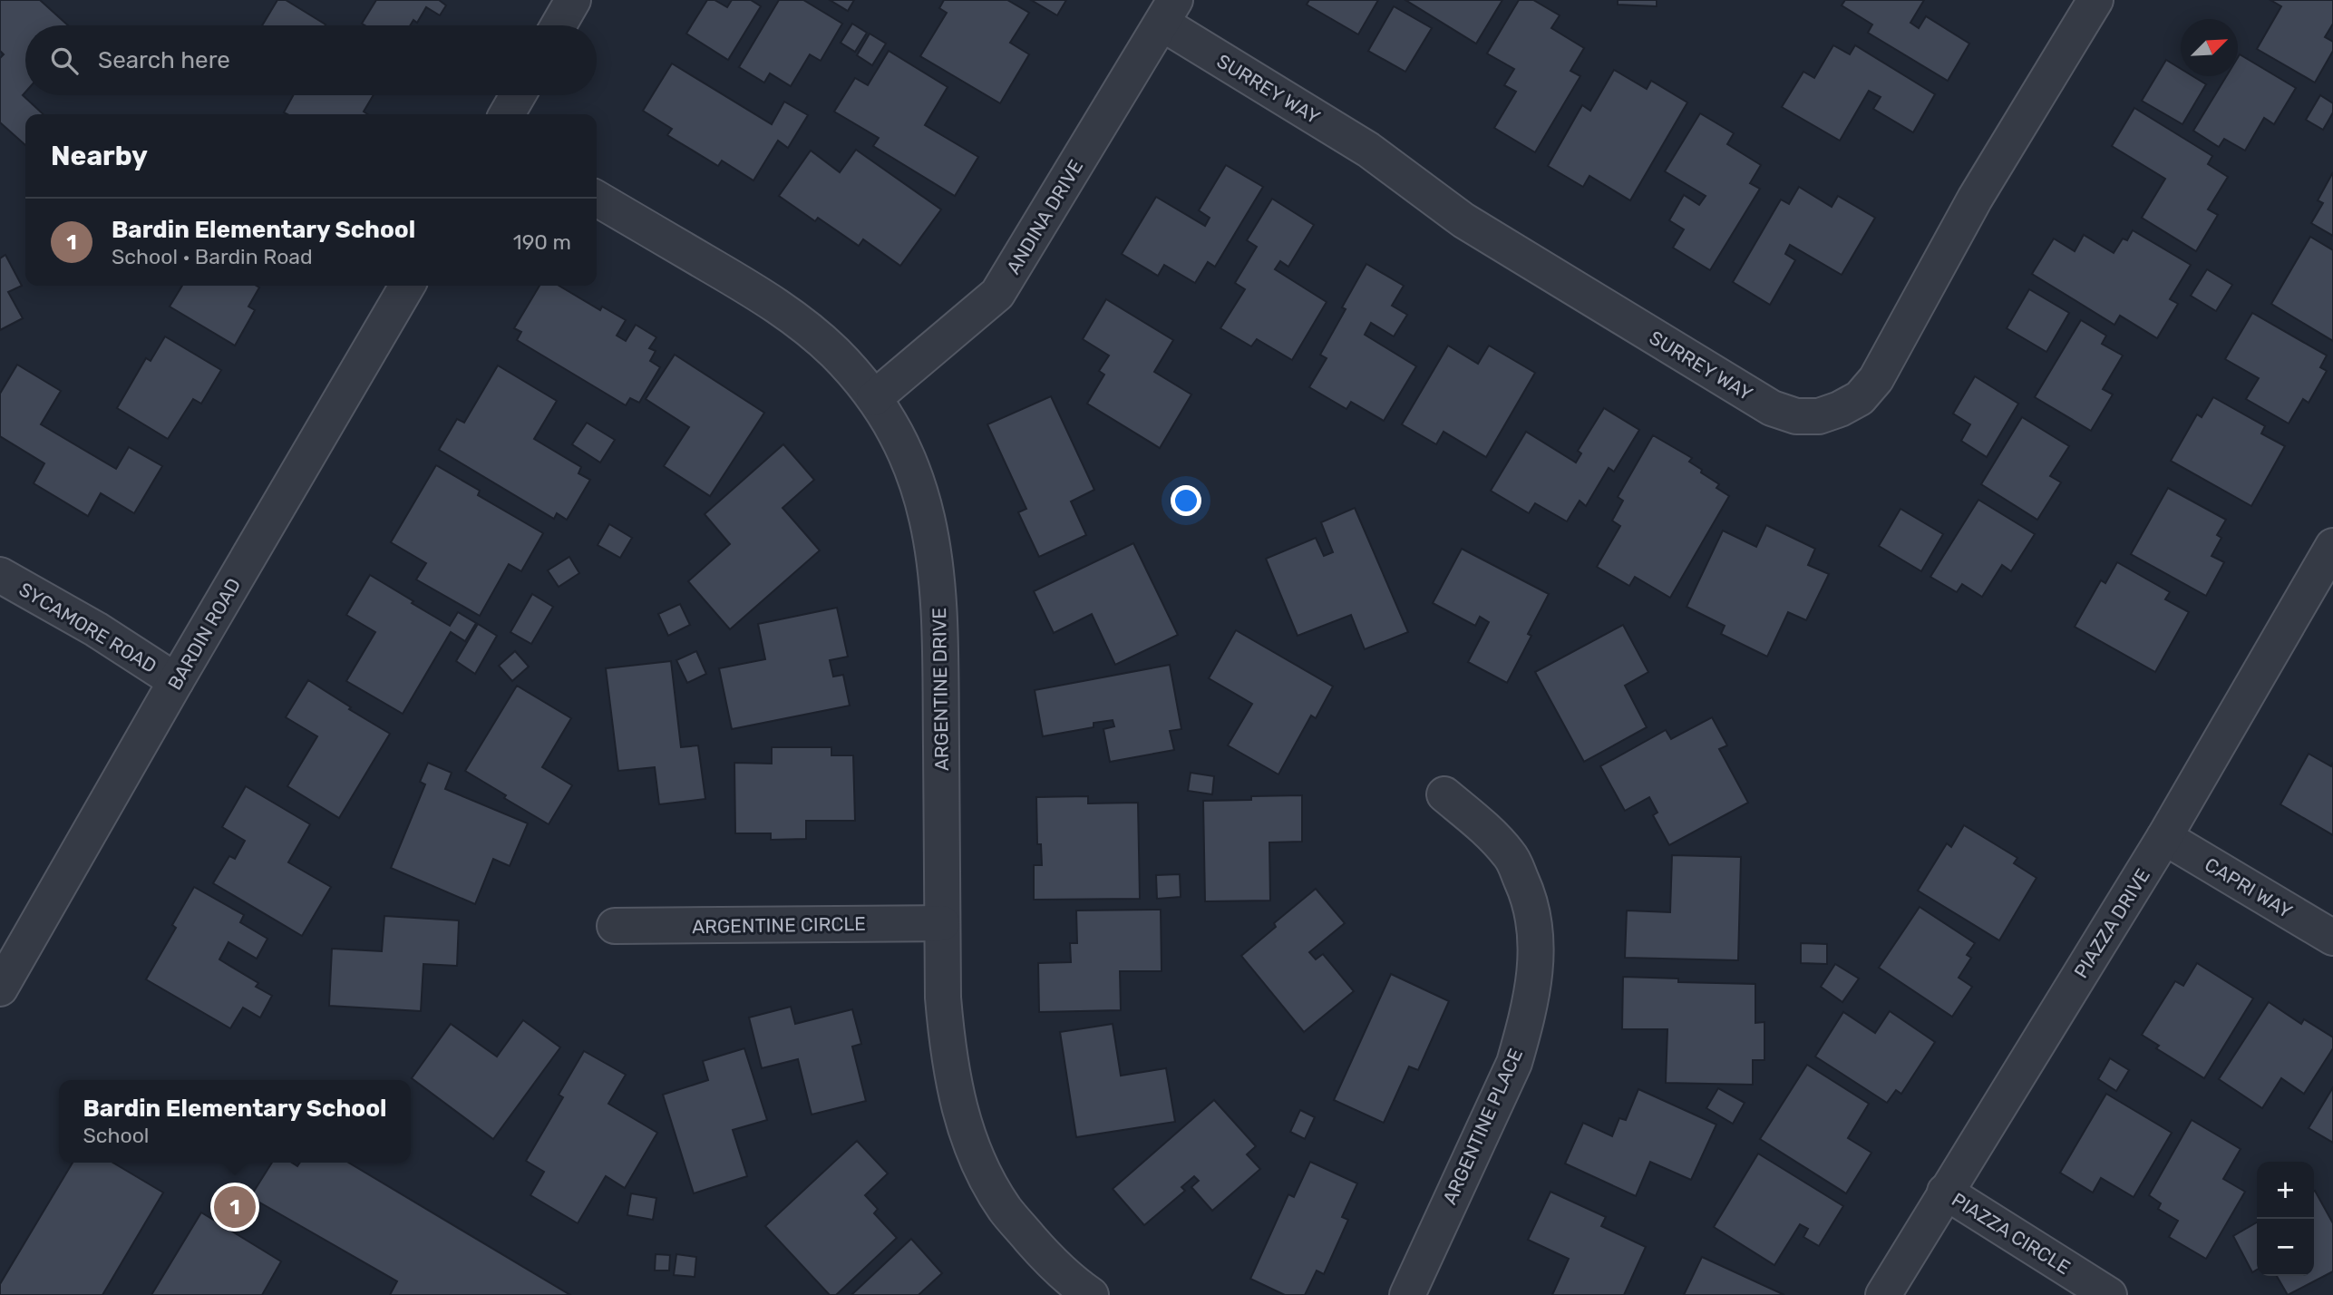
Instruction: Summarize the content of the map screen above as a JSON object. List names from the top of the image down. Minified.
{"streets":{"street":["SURREY WAY","ANDINA DRIVE","SYCAMORE ROAD","BARDIN ROAD","ARGENTINE DRIVE","CAPRI WAY","PIAZZA DRIVE","ARGENTINE CIRCLE","ARGENTINE PLACE","PIAZZA CIRCLE"]},"crossings":[["SURREY WAY","ANDINA DRIVE"],["ANDINA DRIVE","ARGENTINE DRIVE"],["SYCAMORE ROAD","BARDIN ROAD"],["ARGENTINE DRIVE","ARGENTINE CIRCLE"],["CAPRI WAY","PIAZZA DRIVE"],["PIAZZA DRIVE","PIAZZA CIRCLE"]],"north":"top right","page":{"search":"Search here","heading":"Nearby","list":[{"mark":"1","name":"Bardin Elementary School","note":"School · Bardin Road","value":"190 m"}],"popup":["Bardin Elementary School","School"],"map_buttons":["+","−"],"pins":"1"}}
